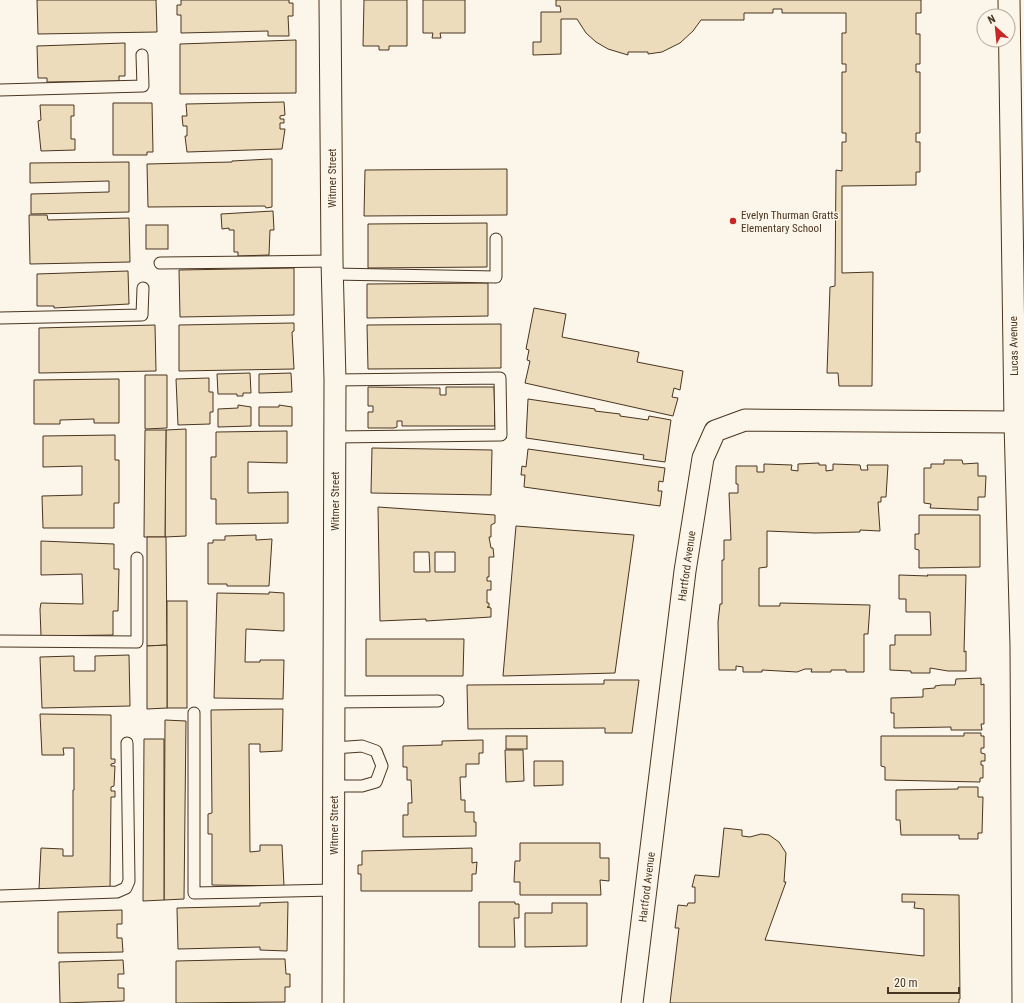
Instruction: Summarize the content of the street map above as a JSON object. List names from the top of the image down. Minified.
{"streets":{"street":["Witmer Street","Lucas Avenue","Hartford Avenue"]},"crossings":[["Lucas Avenue","Hartford Avenue"]],"places":["Evelyn Thurman Gratts Elementary School"],"scale_bar":"20 m","north":"top left"}
